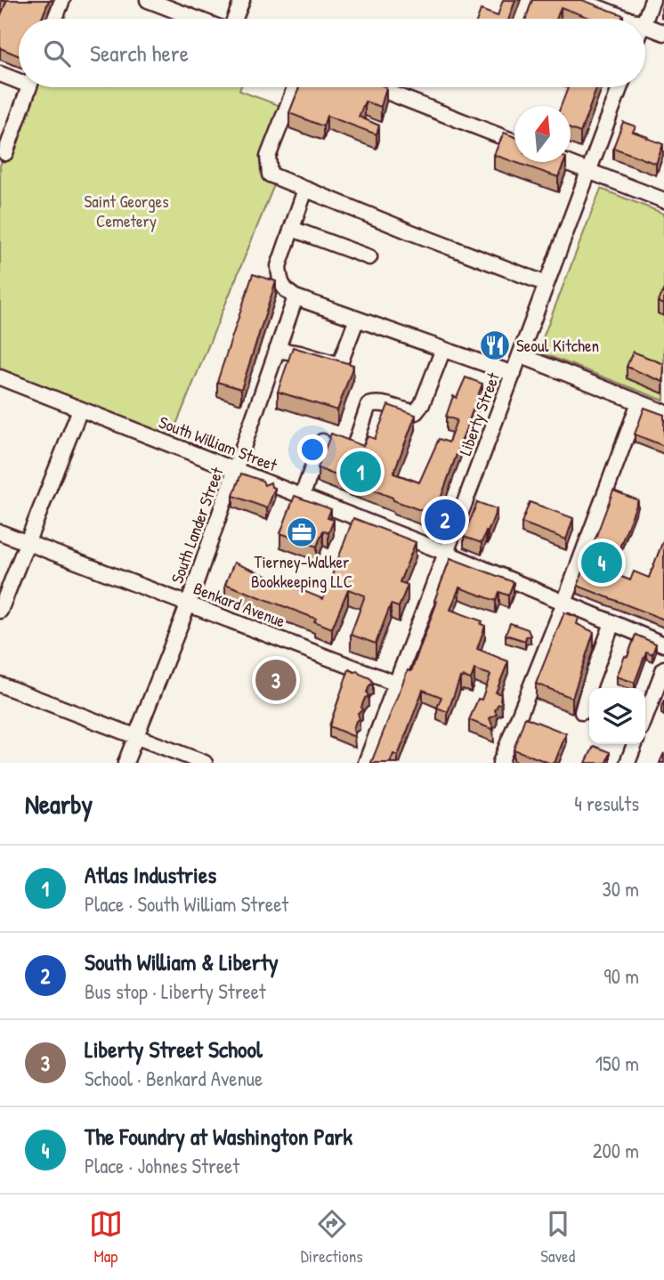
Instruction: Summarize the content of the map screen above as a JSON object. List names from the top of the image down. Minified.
{"streets":{"street":["Liberty Street","South William Street","South Lander Street","Benkard Avenue"]},"crossings":[["Liberty Street","South William Street"],["Liberty Street","Benkard Avenue"],["South William Street","South Lander Street"],["South Lander Street","Benkard Avenue"]],"parks":["Saint Georges Cemetery"],"places":{"restaurant":["Seoul Kitchen"],"office":["Tierney-Walker Bookkeeping LLC"]},"north":"top","page":{"search":"Search here","pins":["1","2","4","3"],"heading":["Nearby","4 results"],"list":[{"mark":"1","name":"Atlas Industries","note":"Place · South William Street","value":"30 m"},{"mark":"2","name":"South William & Liberty","note":"Bus stop · Liberty Street","value":"90 m"},{"mark":"3","name":"Liberty Street School","note":"School · Benkard Avenue","value":"150 m"},{"mark":"4","name":"The Foundry at Washington Park","note":"Place · Johnes Street","value":"200 m"}],"nav":["Map","Directions","Saved"]}}
